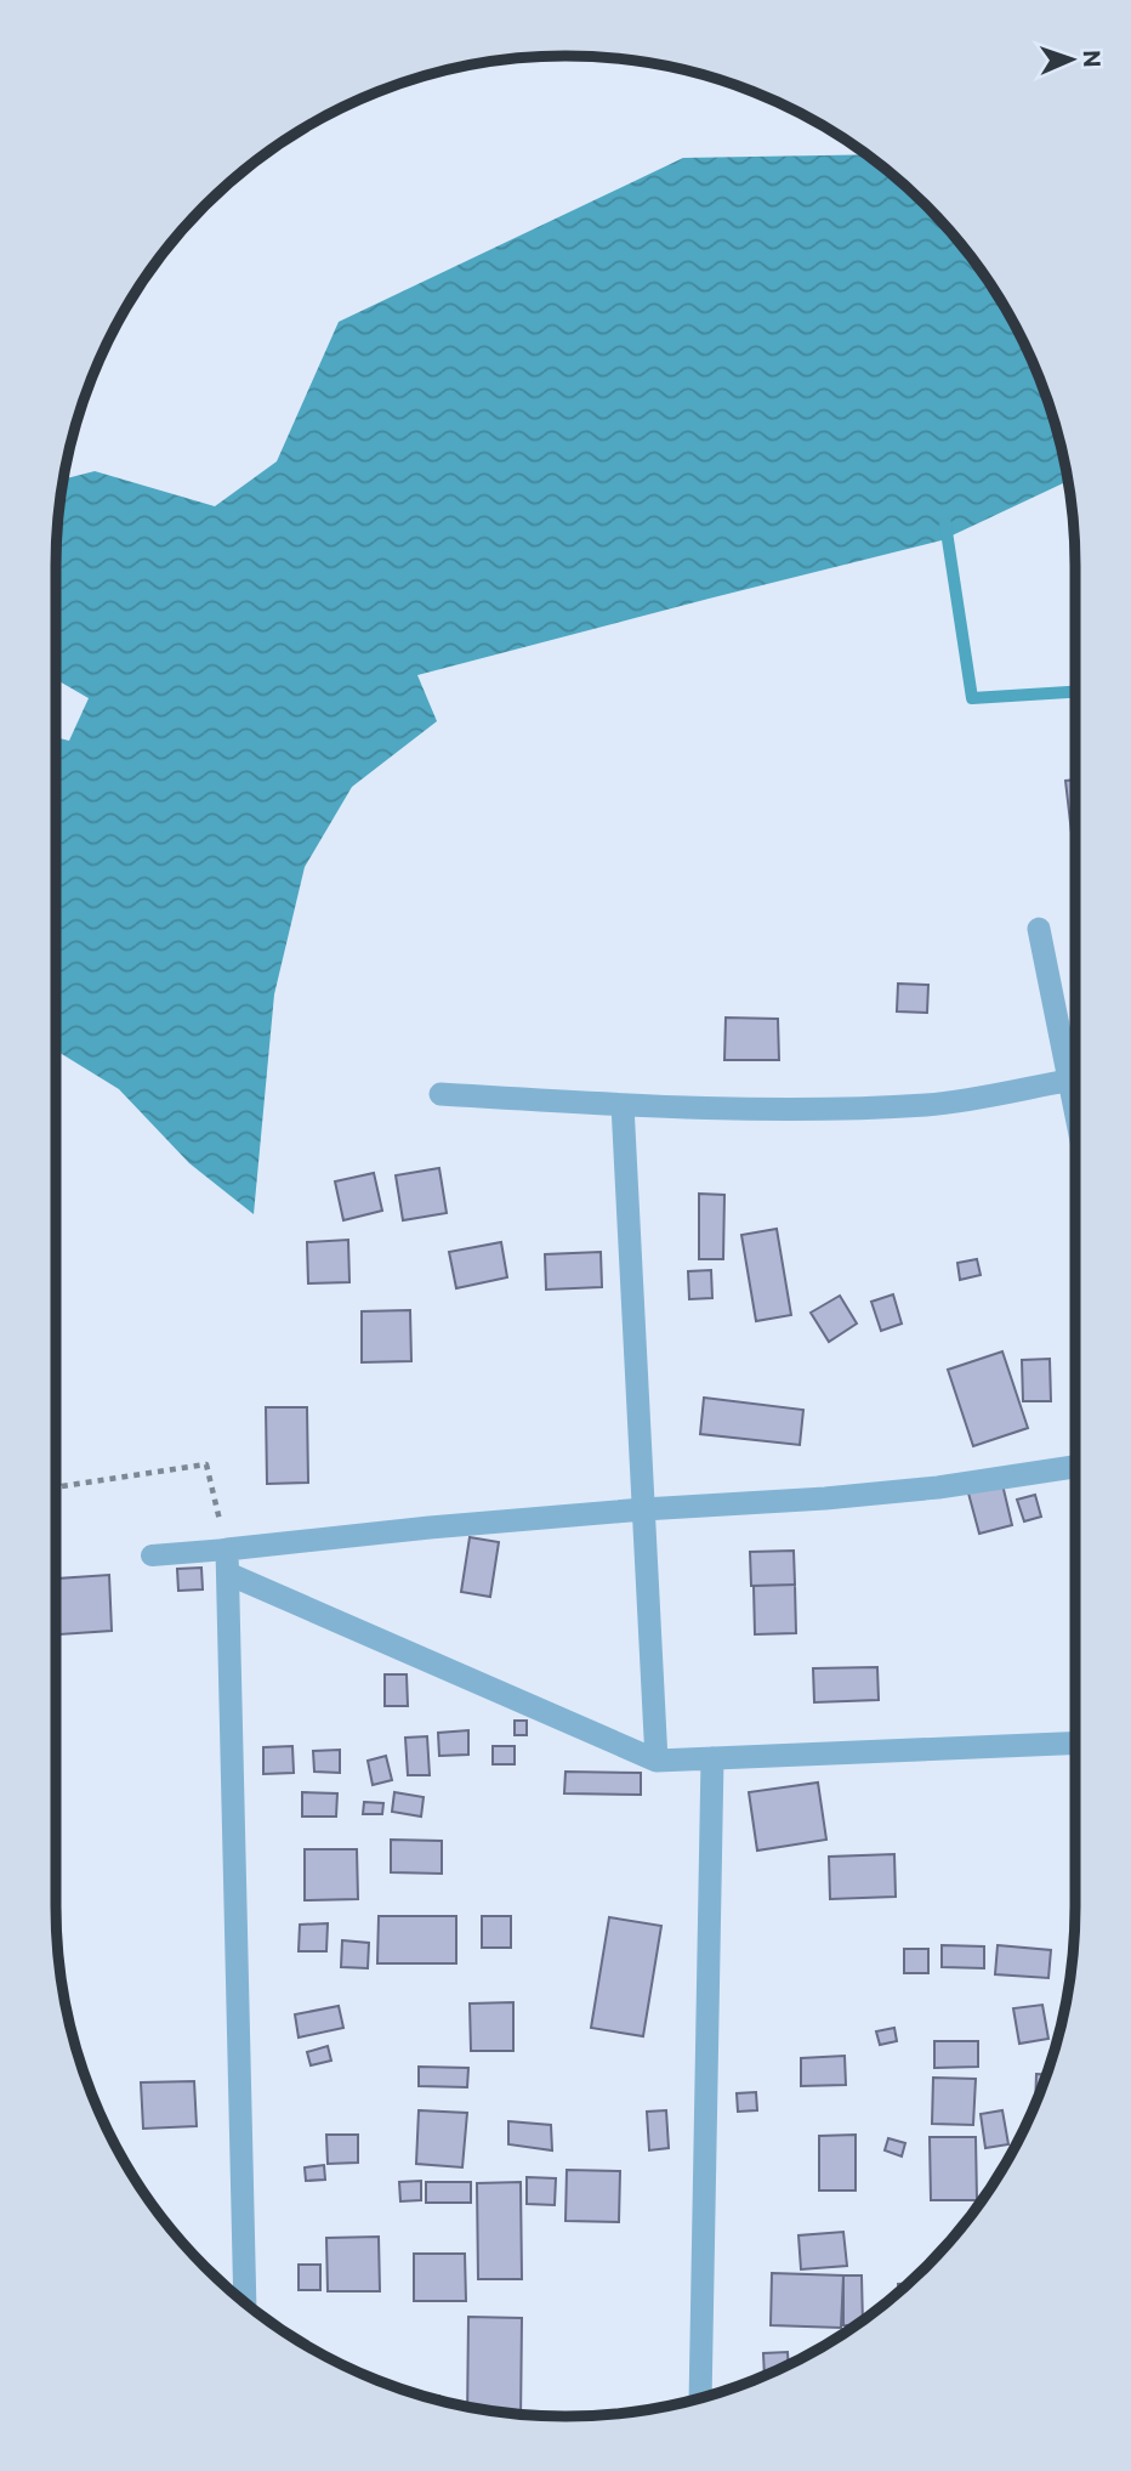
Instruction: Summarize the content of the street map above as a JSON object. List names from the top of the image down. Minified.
{"north":"right"}
